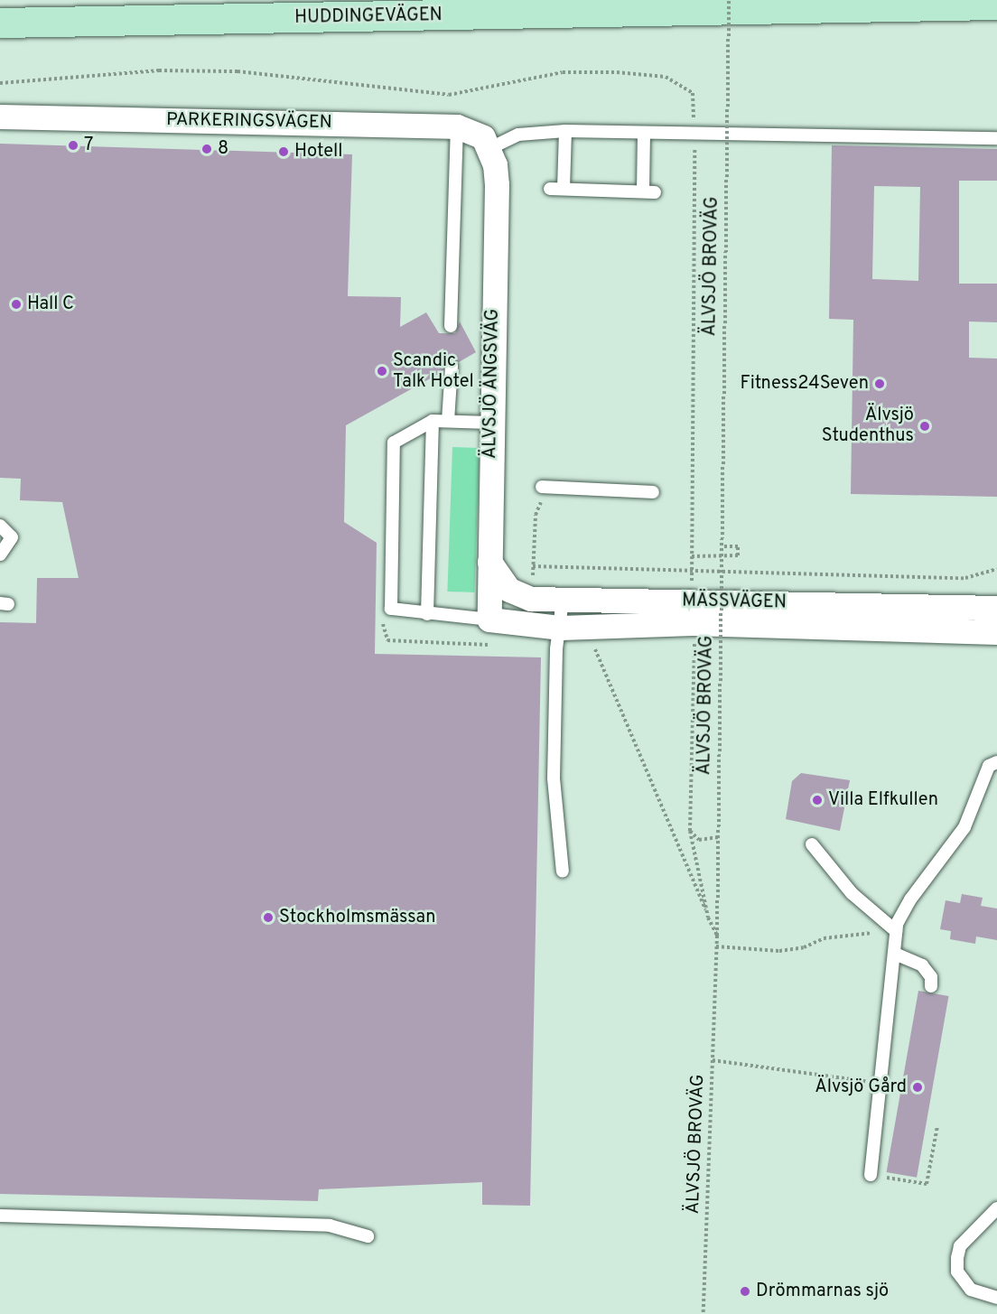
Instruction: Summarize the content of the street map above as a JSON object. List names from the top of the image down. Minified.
{"streets":{"main road":["HUDDINGEVÄGEN"],"street":["PARKERINGSVÄGEN","ÄLVSJÖ ÄNGSVÄG","MÄSSVÄGEN"],"path":["ÄLVSJÖ BROVÄG"]},"crossings":[["PARKERINGSVÄGEN","ÄLVSJÖ ÄNGSVÄG"],["ÄLVSJÖ ÄNGSVÄG","MÄSSVÄGEN"]],"places":["7","8","Hotell","Hall C","Scandic Talk Hotel","Fitness24Seven","Älvsjö Studenthus","Villa Elfkullen","Stockholmsmässan","Älvsjö Gård","Drömmarnas sjö"]}
